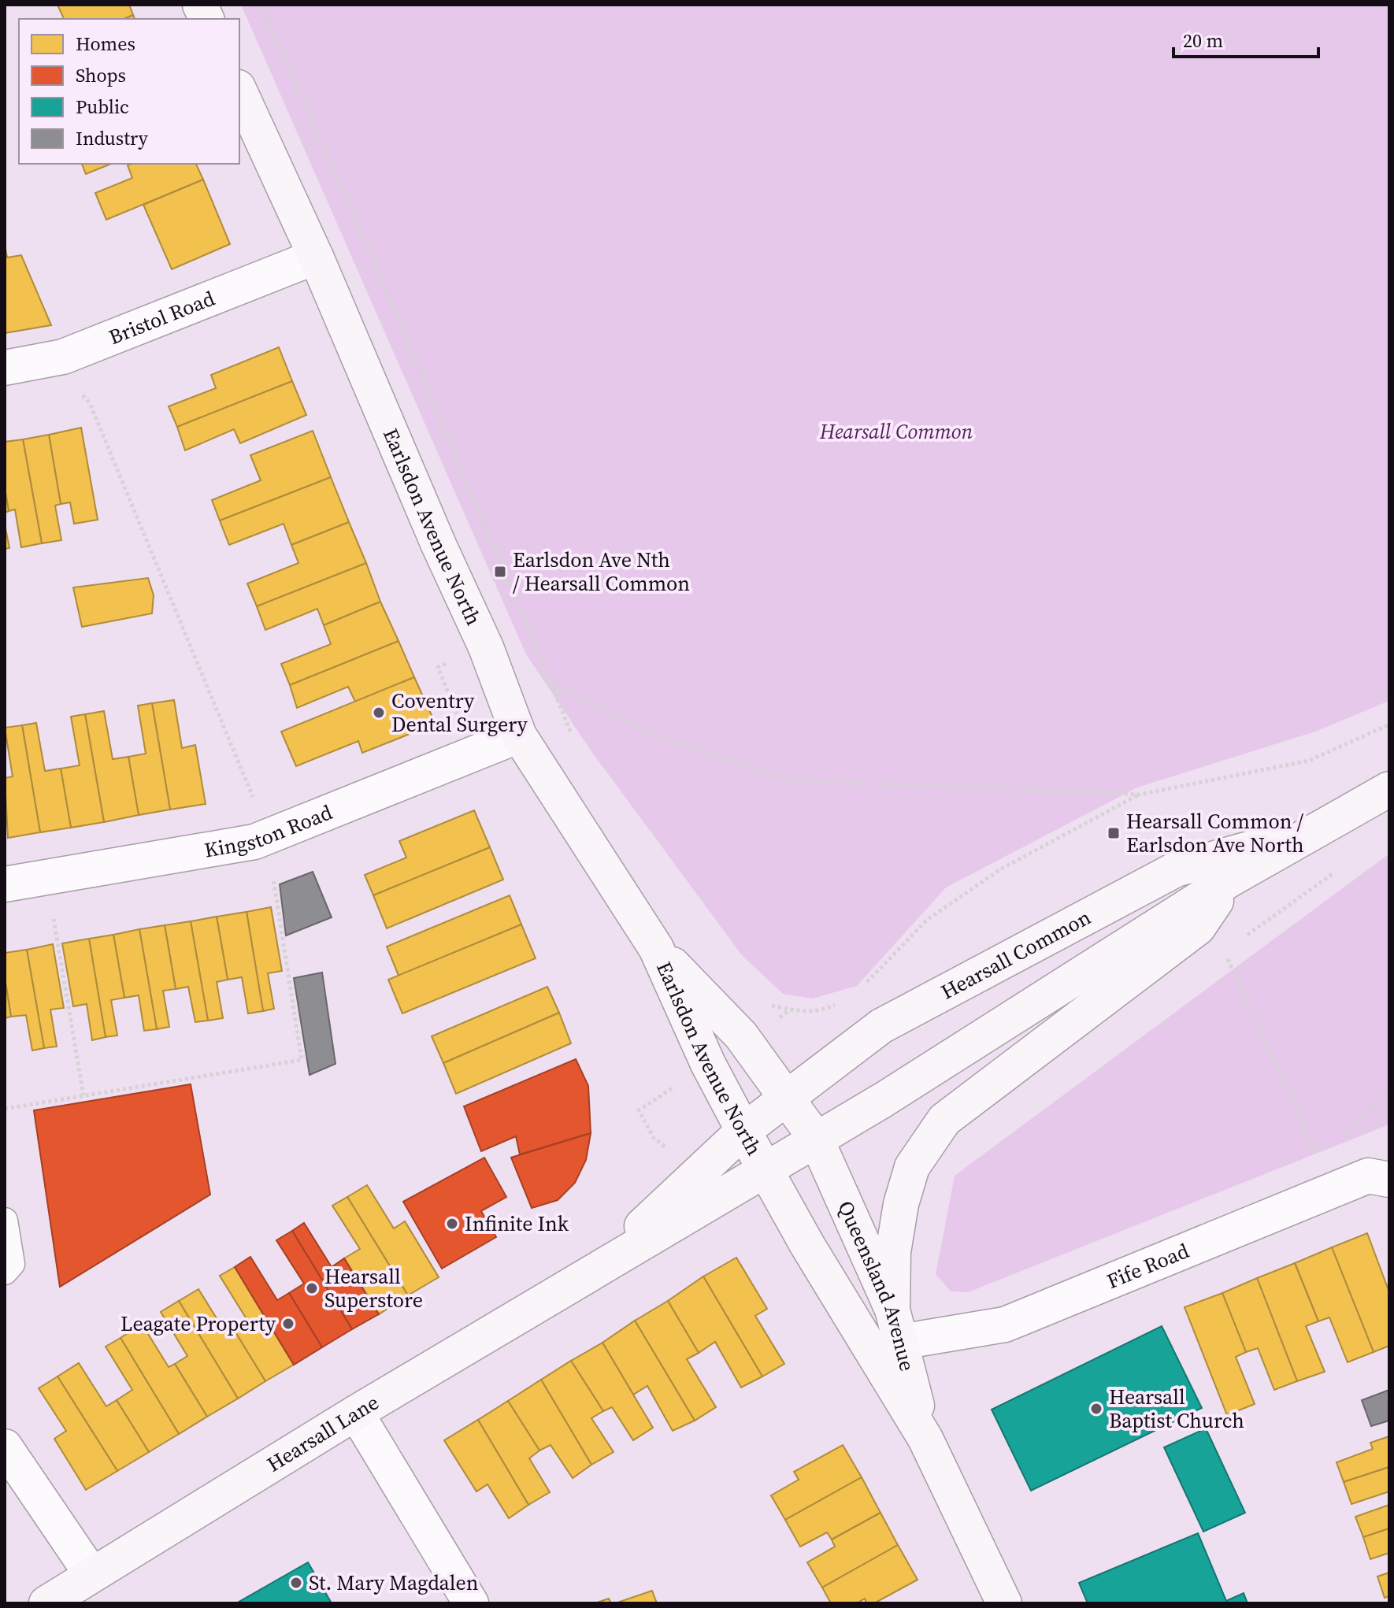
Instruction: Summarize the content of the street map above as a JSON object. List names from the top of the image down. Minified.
{"streets":{"main road":["Earlsdon Avenue North","Hearsall Common","Queensland Avenue","Hearsall Lane"],"street":["Bristol Road","Kingston Road","Fife Road"]},"crossings":[["Bristol Road","Earlsdon Avenue North"],["Earlsdon Avenue North","Kingston Road"],["Earlsdon Avenue North","Hearsall Common"],["Earlsdon Avenue North","Queensland Avenue"],["Earlsdon Avenue North","Hearsall Lane"],["Hearsall Common","Queensland Avenue"],["Hearsall Common","Hearsall Lane"],["Fife Road","Queensland Avenue"],["Queensland Avenue","Hearsall Lane"]],"parks":["Hearsall Common"],"places":{"transit":["Earlsdon Ave Nth / Hearsall Common","Hearsall Common / Earlsdon Ave North"],"other":["Coventry Dental Surgery","Infinite Ink","Hearsall Superstore","Leagate Property","Hearsall Baptist Church","St. Mary Magdalen"]},"legend":["Homes","Shops","Public","Industry"],"scale_bar":"20 m"}
